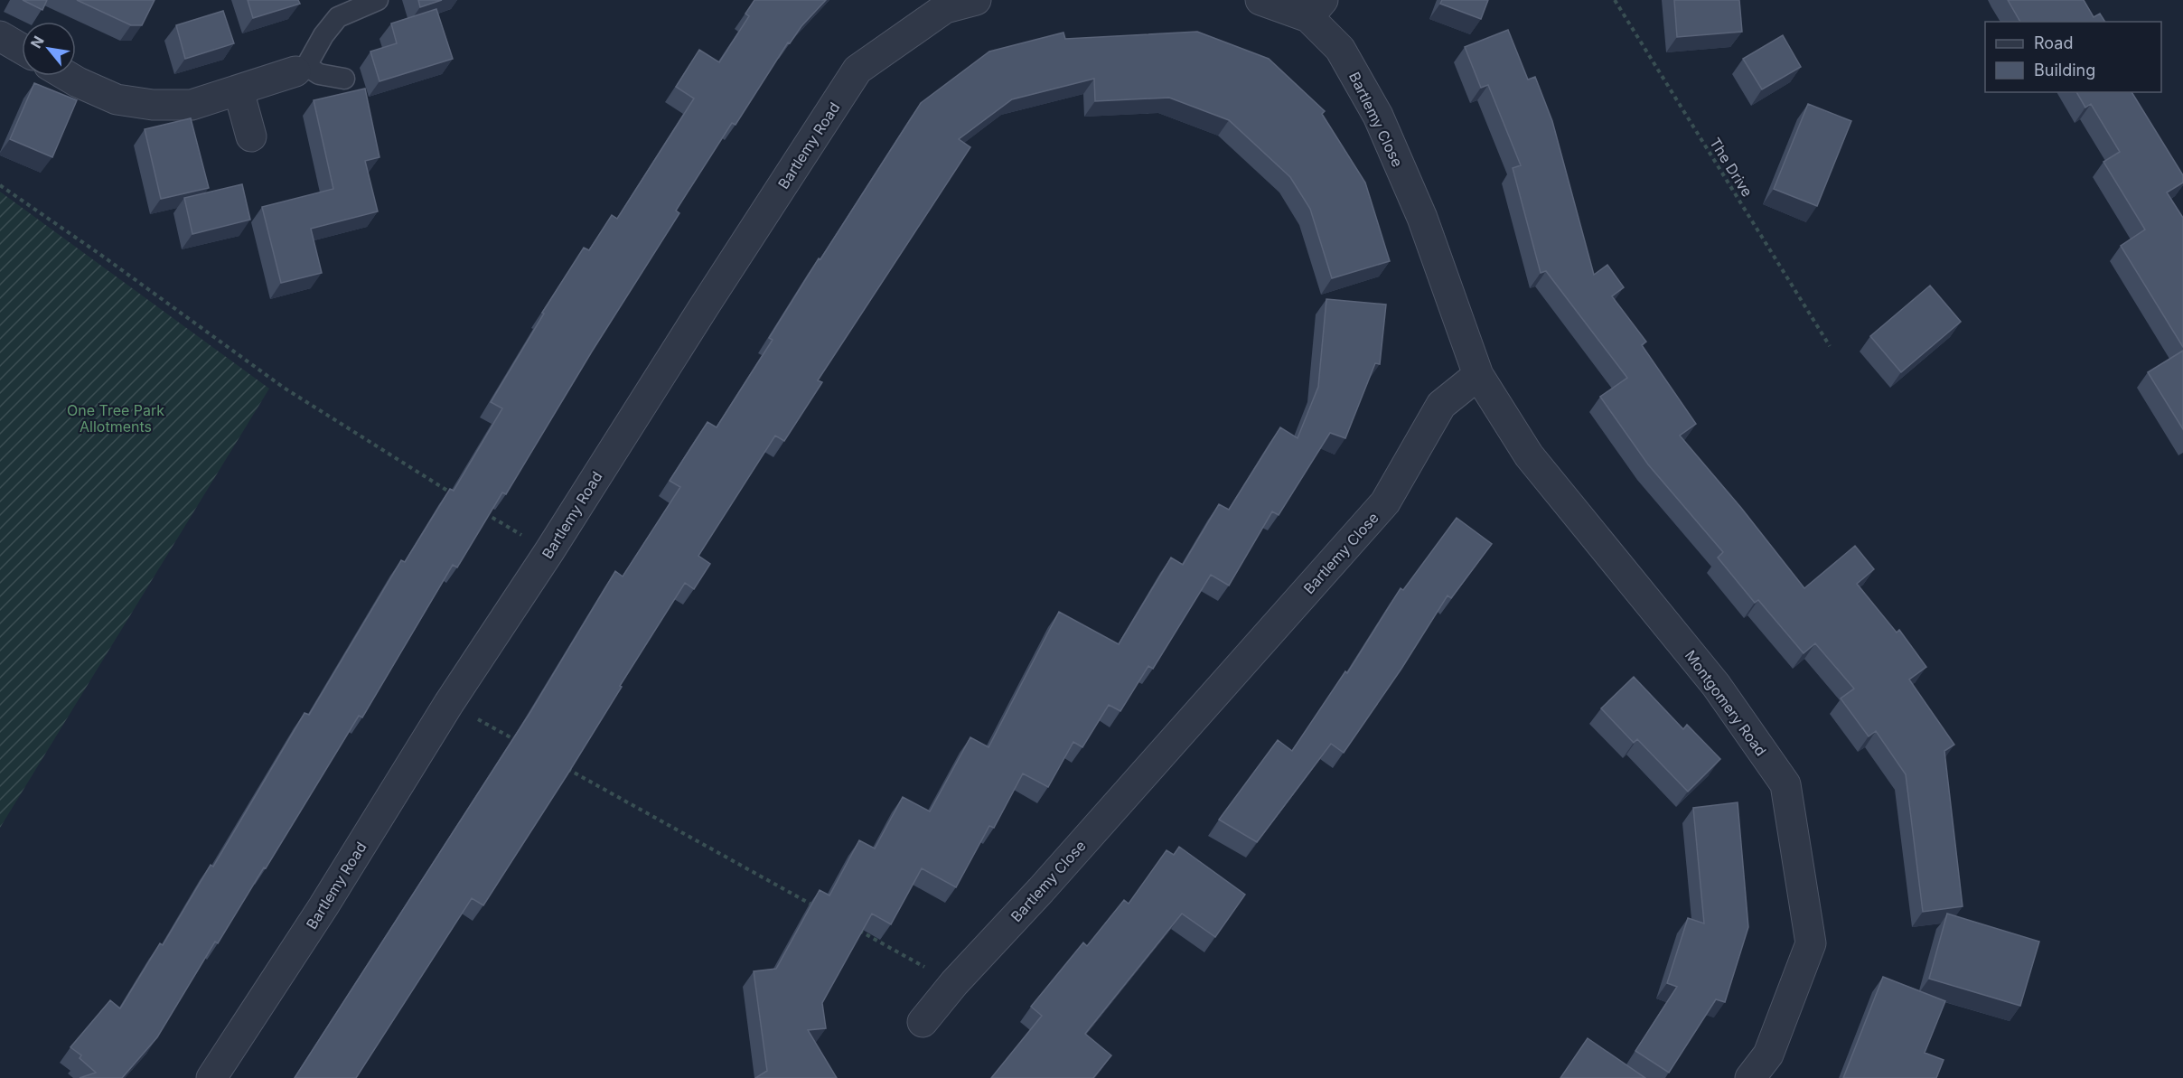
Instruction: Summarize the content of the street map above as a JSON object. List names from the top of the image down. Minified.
{"streets":{"street":["Bartlemy Close","Bartlemy Road","Montgomery Road"],"path":["The Drive"]},"crossings":[["Bartlemy Close","Montgomery Road"]],"parks":["One Tree Park Allotments"],"legend":["Road","Building"],"north":"top left"}
